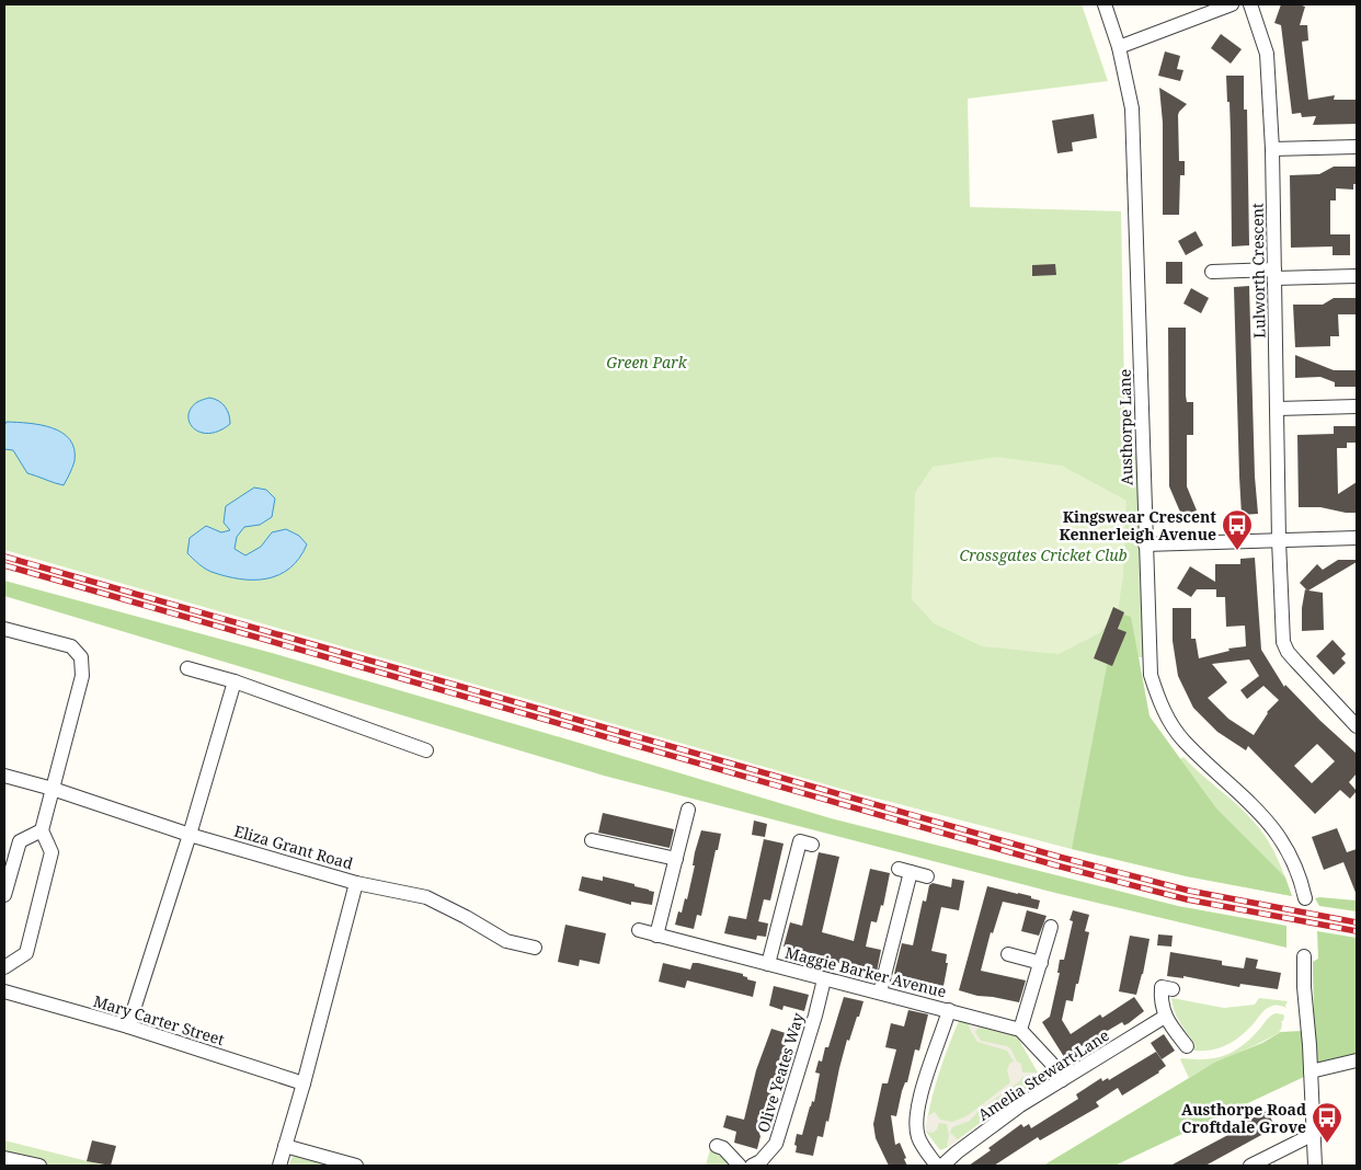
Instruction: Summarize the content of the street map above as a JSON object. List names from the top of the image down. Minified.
{"streets":{"street":["Lulworth Crescent","Austhorpe Lane","Eliza Grant Road","Maggie Barker Avenue","Mary Carter Street","Olive Yeates Way","Amelia Stewart Lane"]},"crossings":[["Eliza Grant Road","Mary Carter Street"],["Maggie Barker Avenue","Olive Yeates Way"]],"parks":["Green Park","Crossgates Cricket Club"],"places":{"bus stop":["Kingswear Crescent Kennerleigh Avenue","Austhorpe Road Croftdale Grove"]}}
